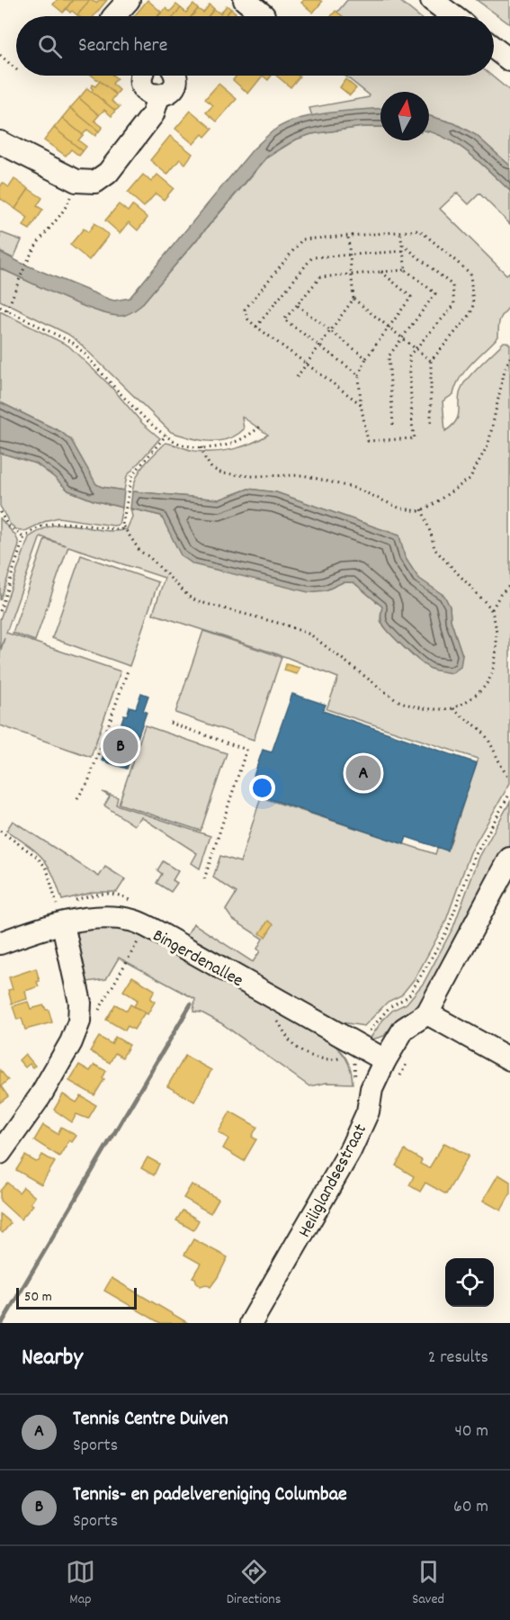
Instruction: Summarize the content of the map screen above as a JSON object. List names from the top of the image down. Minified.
{"streets":{"street":["Bingerdenallee","Heiliglandsestraat"]},"crossings":[["Bingerdenallee","Heiliglandsestraat"]],"scale_bar":"50 m","north":"top","page":{"search":"Search here","pins":["B","A"],"scale":"50 m","heading":["Nearby","2 results"],"list":[{"mark":"A","name":"Tennis Centre Duiven","note":"Sports","value":"40 m"},{"mark":"B","name":"Tennis- en padelvereniging Columbae","note":"Sports","value":"60 m"}],"nav":["Map","Directions","Saved"]}}
